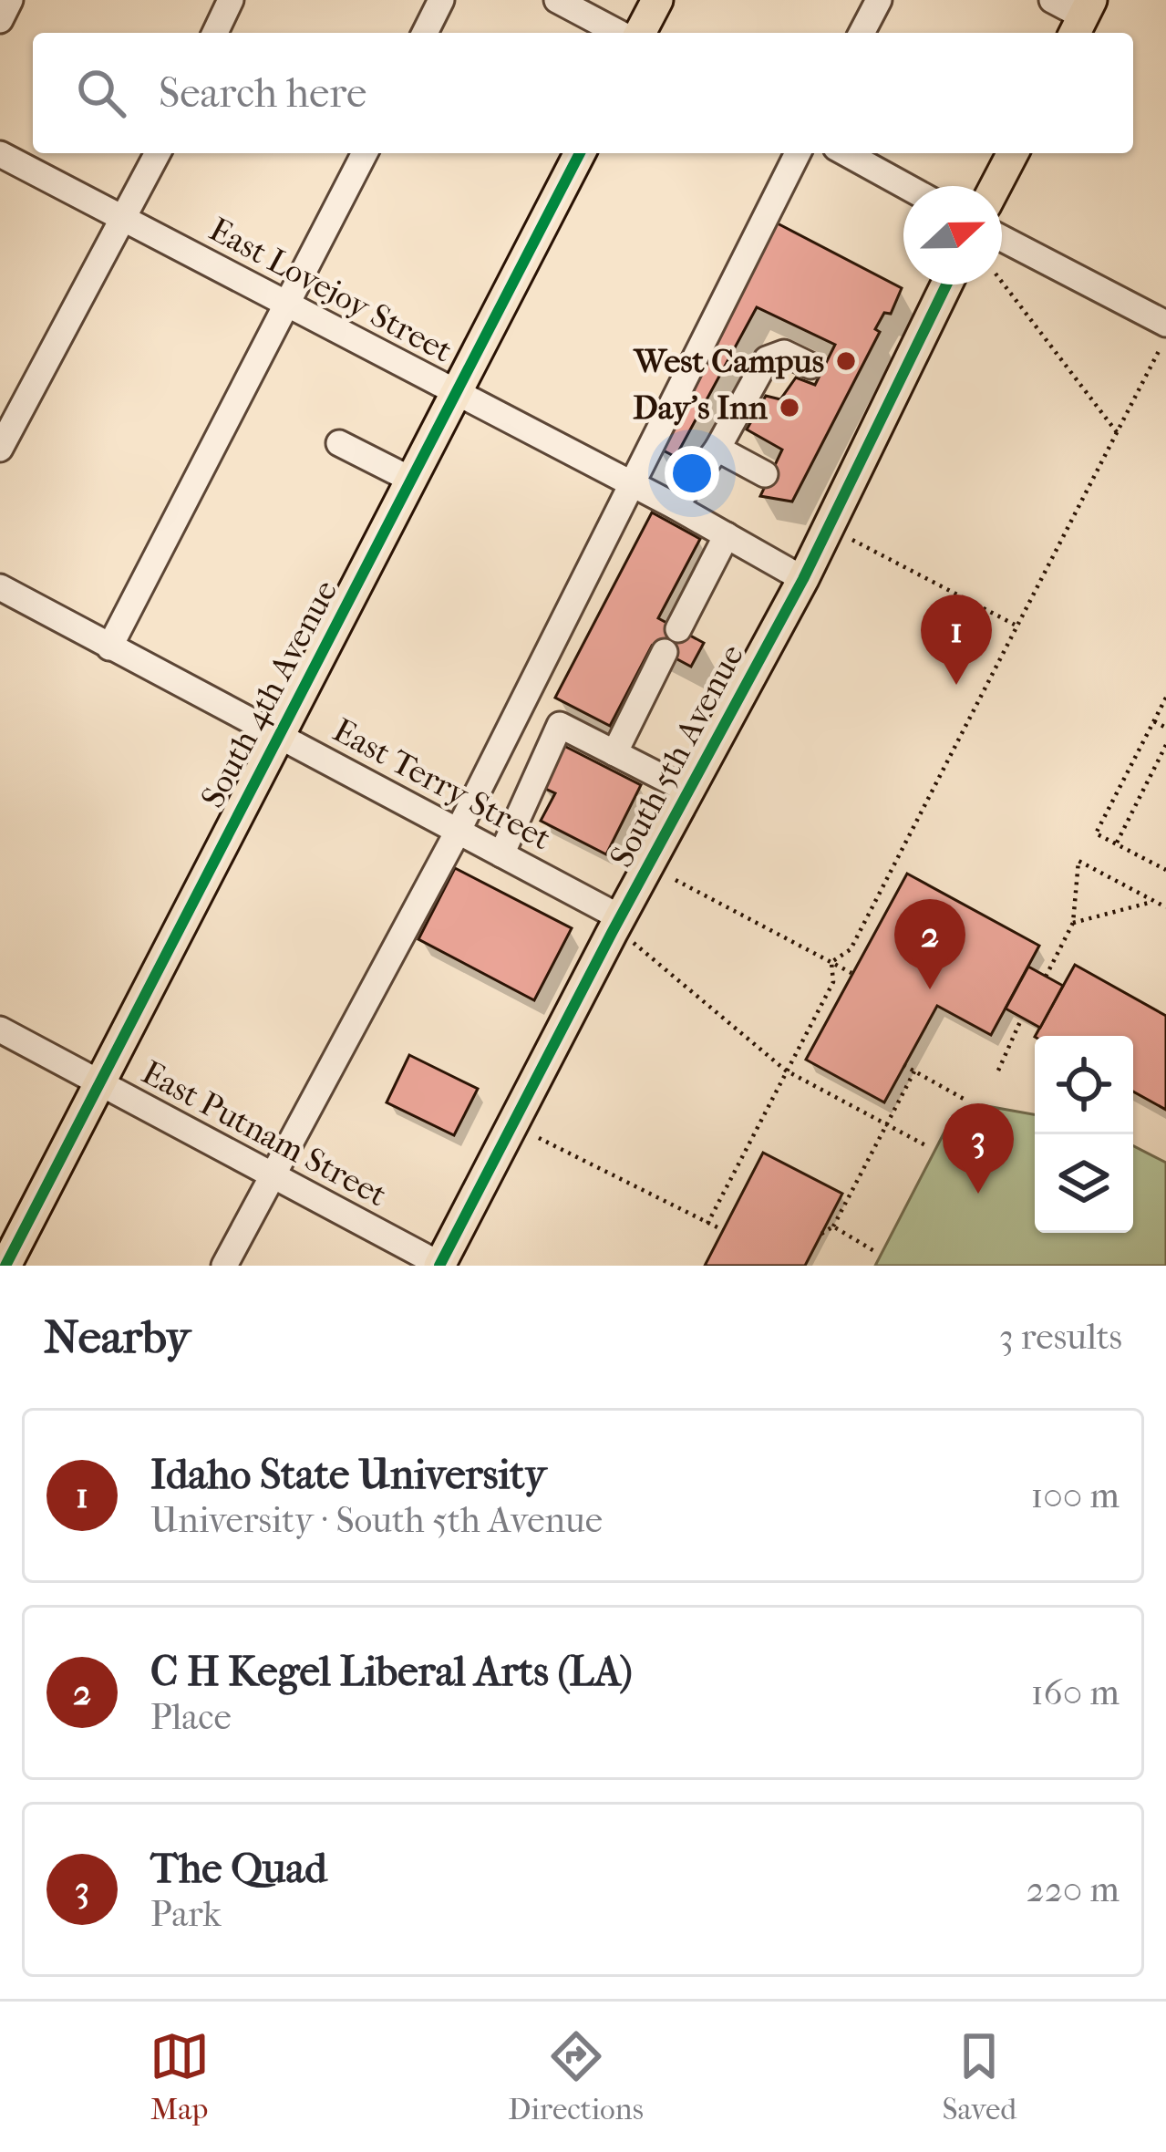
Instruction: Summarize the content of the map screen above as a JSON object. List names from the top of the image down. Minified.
{"streets":{"main road":["South 4th Avenue","South 5th Avenue"],"street":["East Lovejoy Street","East Terry Street","East Putnam Street"]},"crossings":[["East Lovejoy Street","South 4th Avenue"],["East Lovejoy Street","South 5th Avenue"],["South 4th Avenue","East Terry Street"],["South 4th Avenue","East Putnam Street"],["South 5th Avenue","East Terry Street"],["South 5th Avenue","East Putnam Street"]],"places":["West Campus","Day's Inn"],"north":"right","page":{"search":"Search here","pins":["1","2","3"],"heading":["Nearby","3 results"],"list":[{"mark":"1","name":"Idaho State University","note":"University · South 5th Avenue","value":"100 m"},{"mark":"2","name":"C H Kegel Liberal Arts (LA)","note":"Place","value":"160 m"},{"mark":"3","name":"The Quad","note":"Park","value":"220 m"}],"nav":["Map","Directions","Saved"]}}
